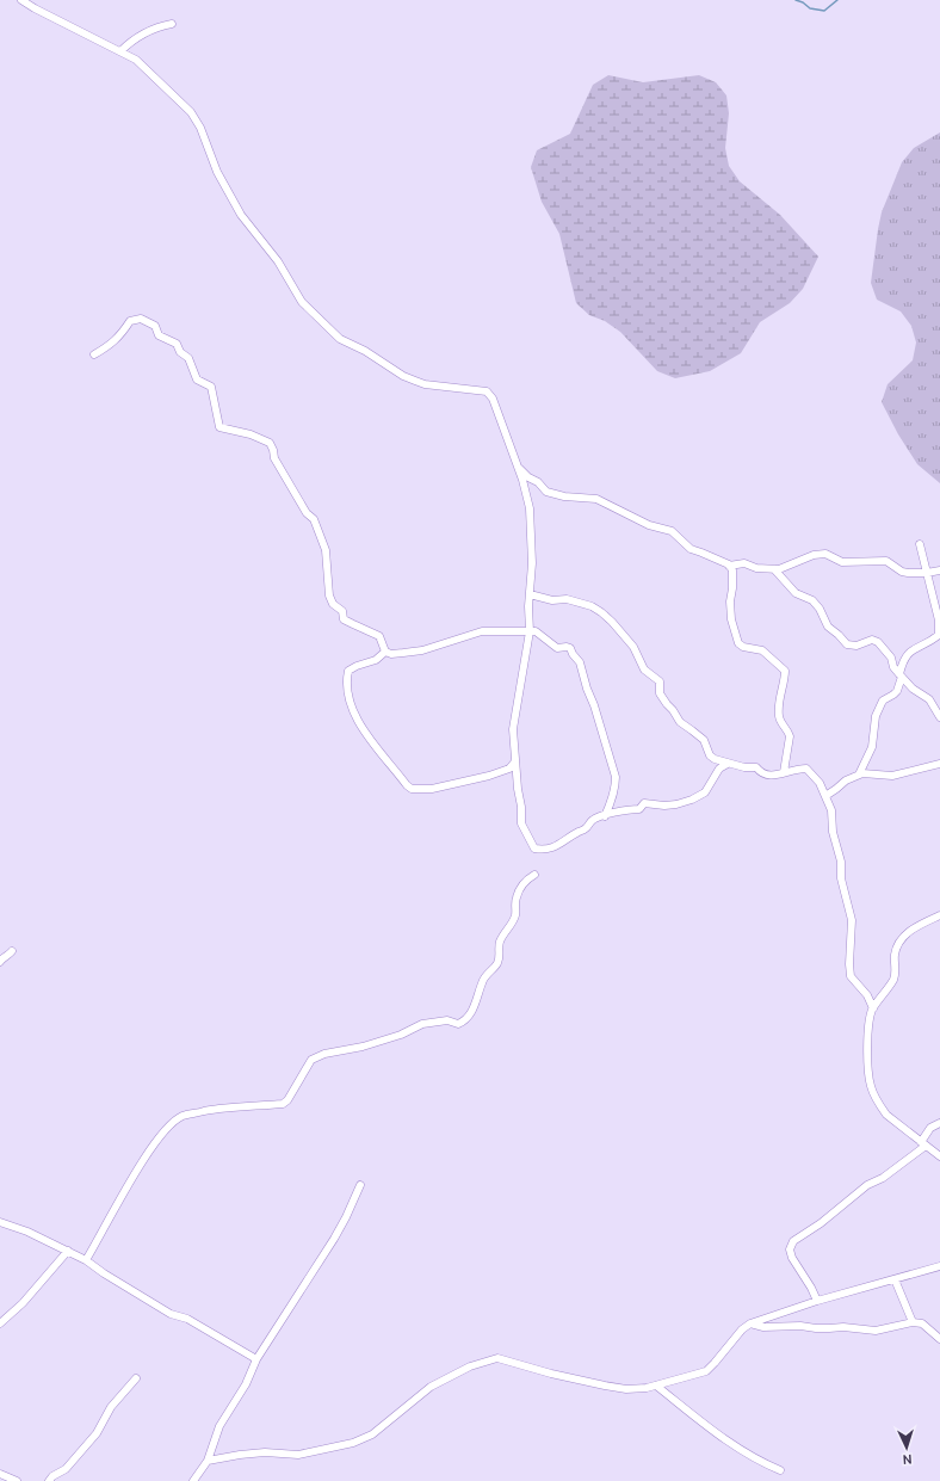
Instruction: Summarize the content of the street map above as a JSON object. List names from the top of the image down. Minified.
{"north":"bottom"}
